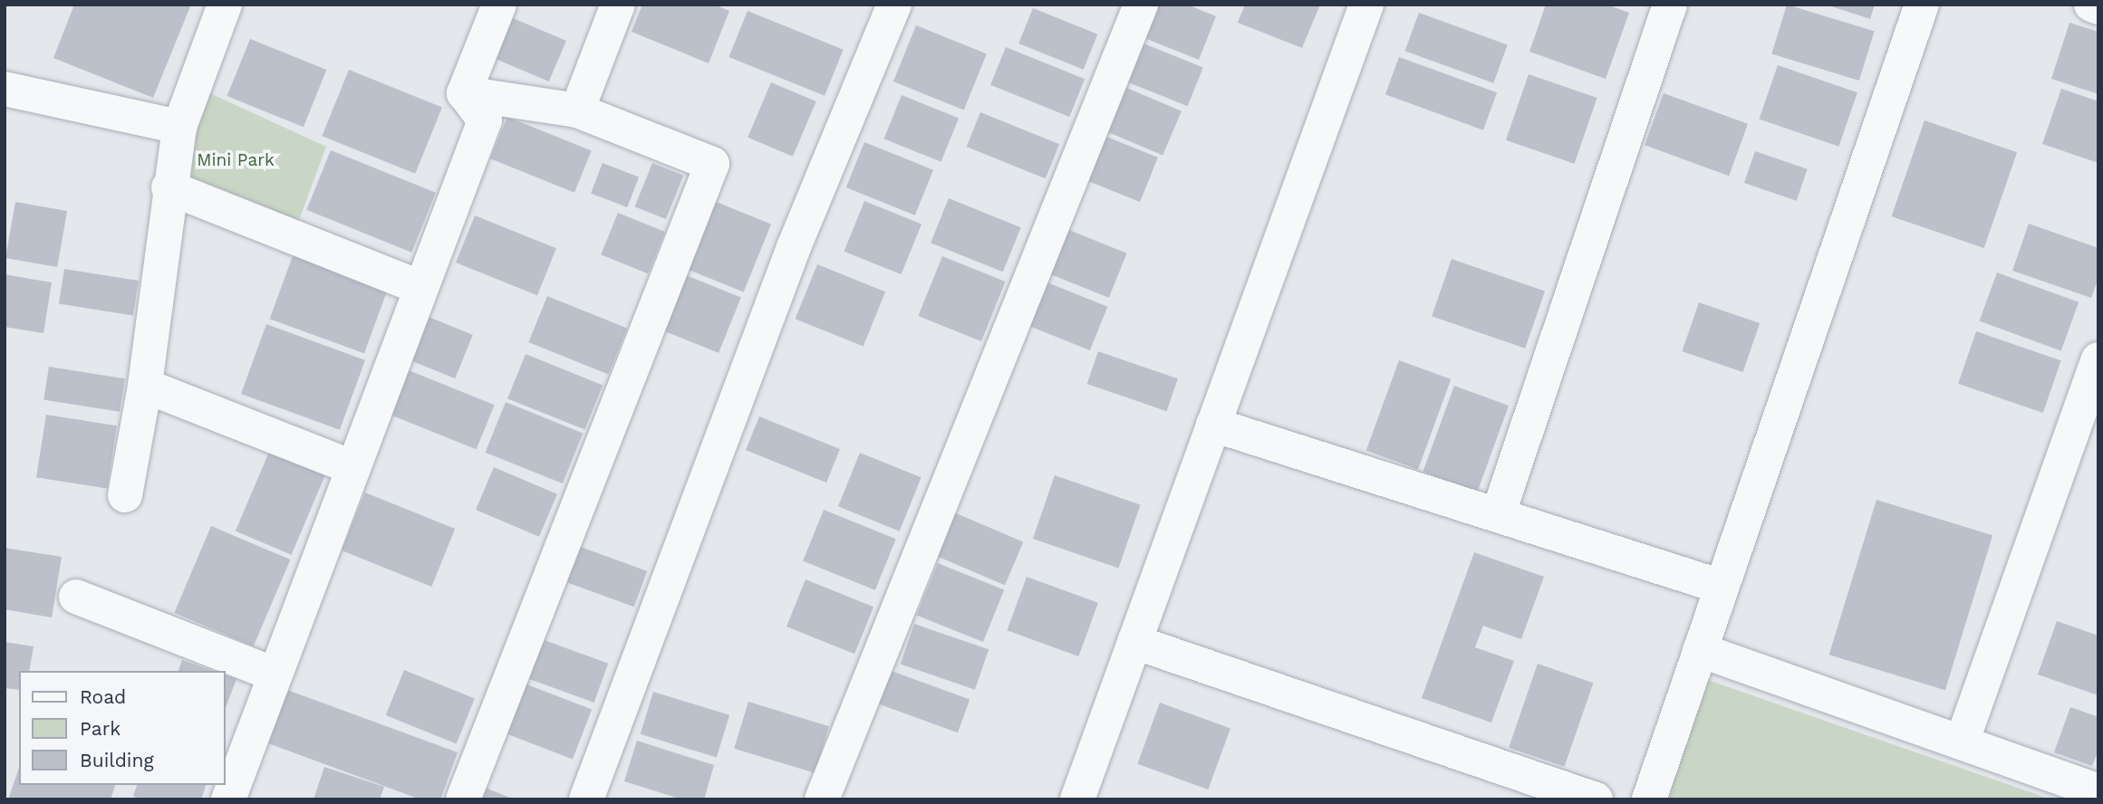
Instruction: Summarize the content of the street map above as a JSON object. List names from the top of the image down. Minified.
{"parks":["Mini Park"],"legend":["Road","Park","Building"]}
